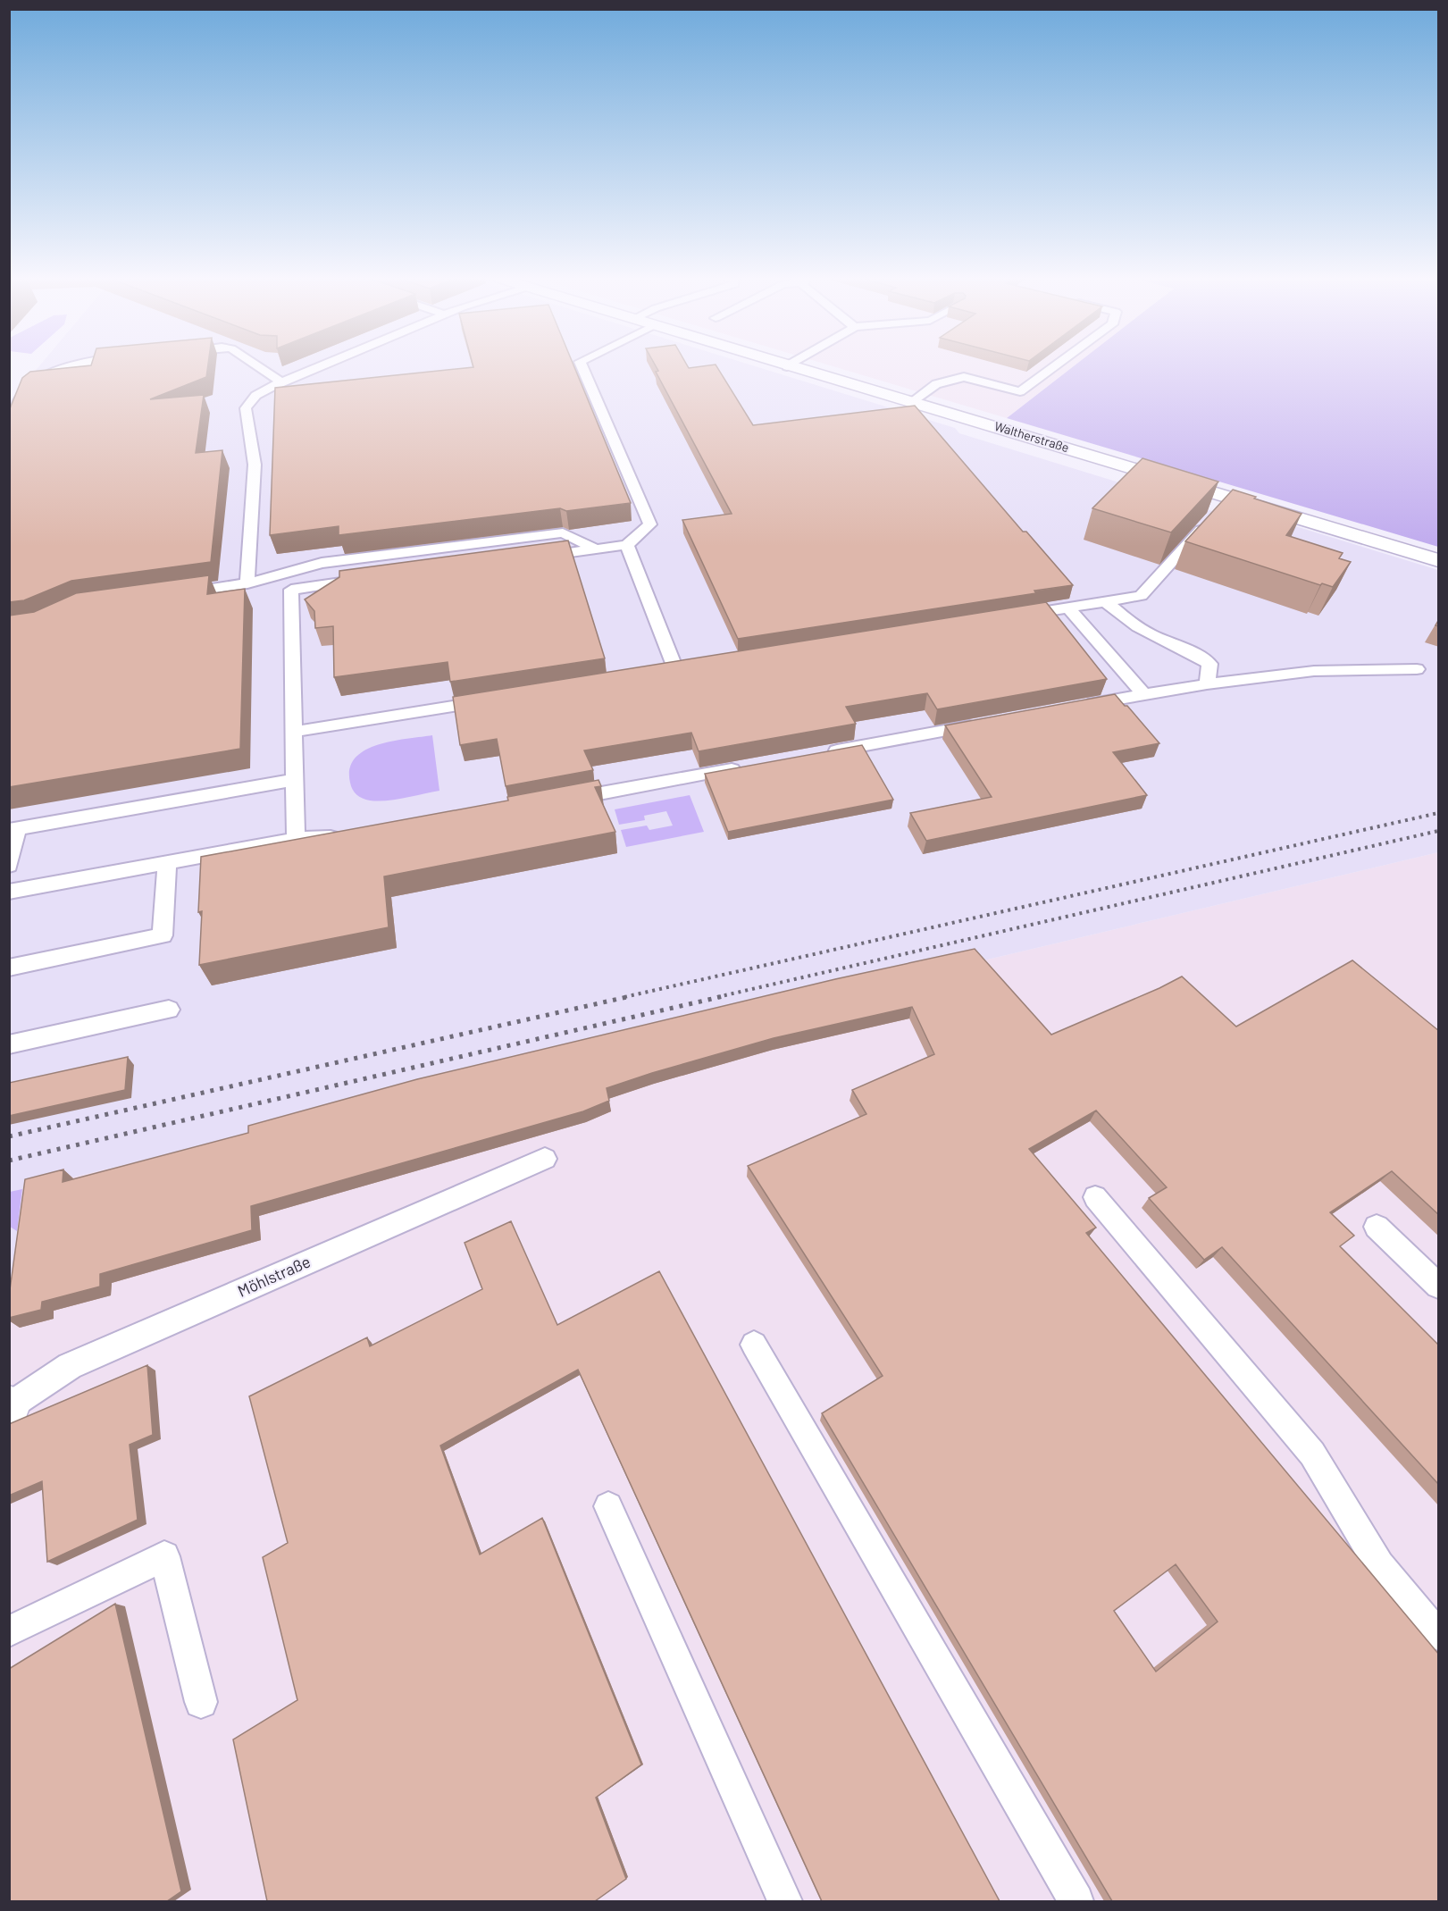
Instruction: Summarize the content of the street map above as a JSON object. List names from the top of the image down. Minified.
{"streets":{"street":["Waltherstraße"],"lane":["Möhlstraße"]}}
